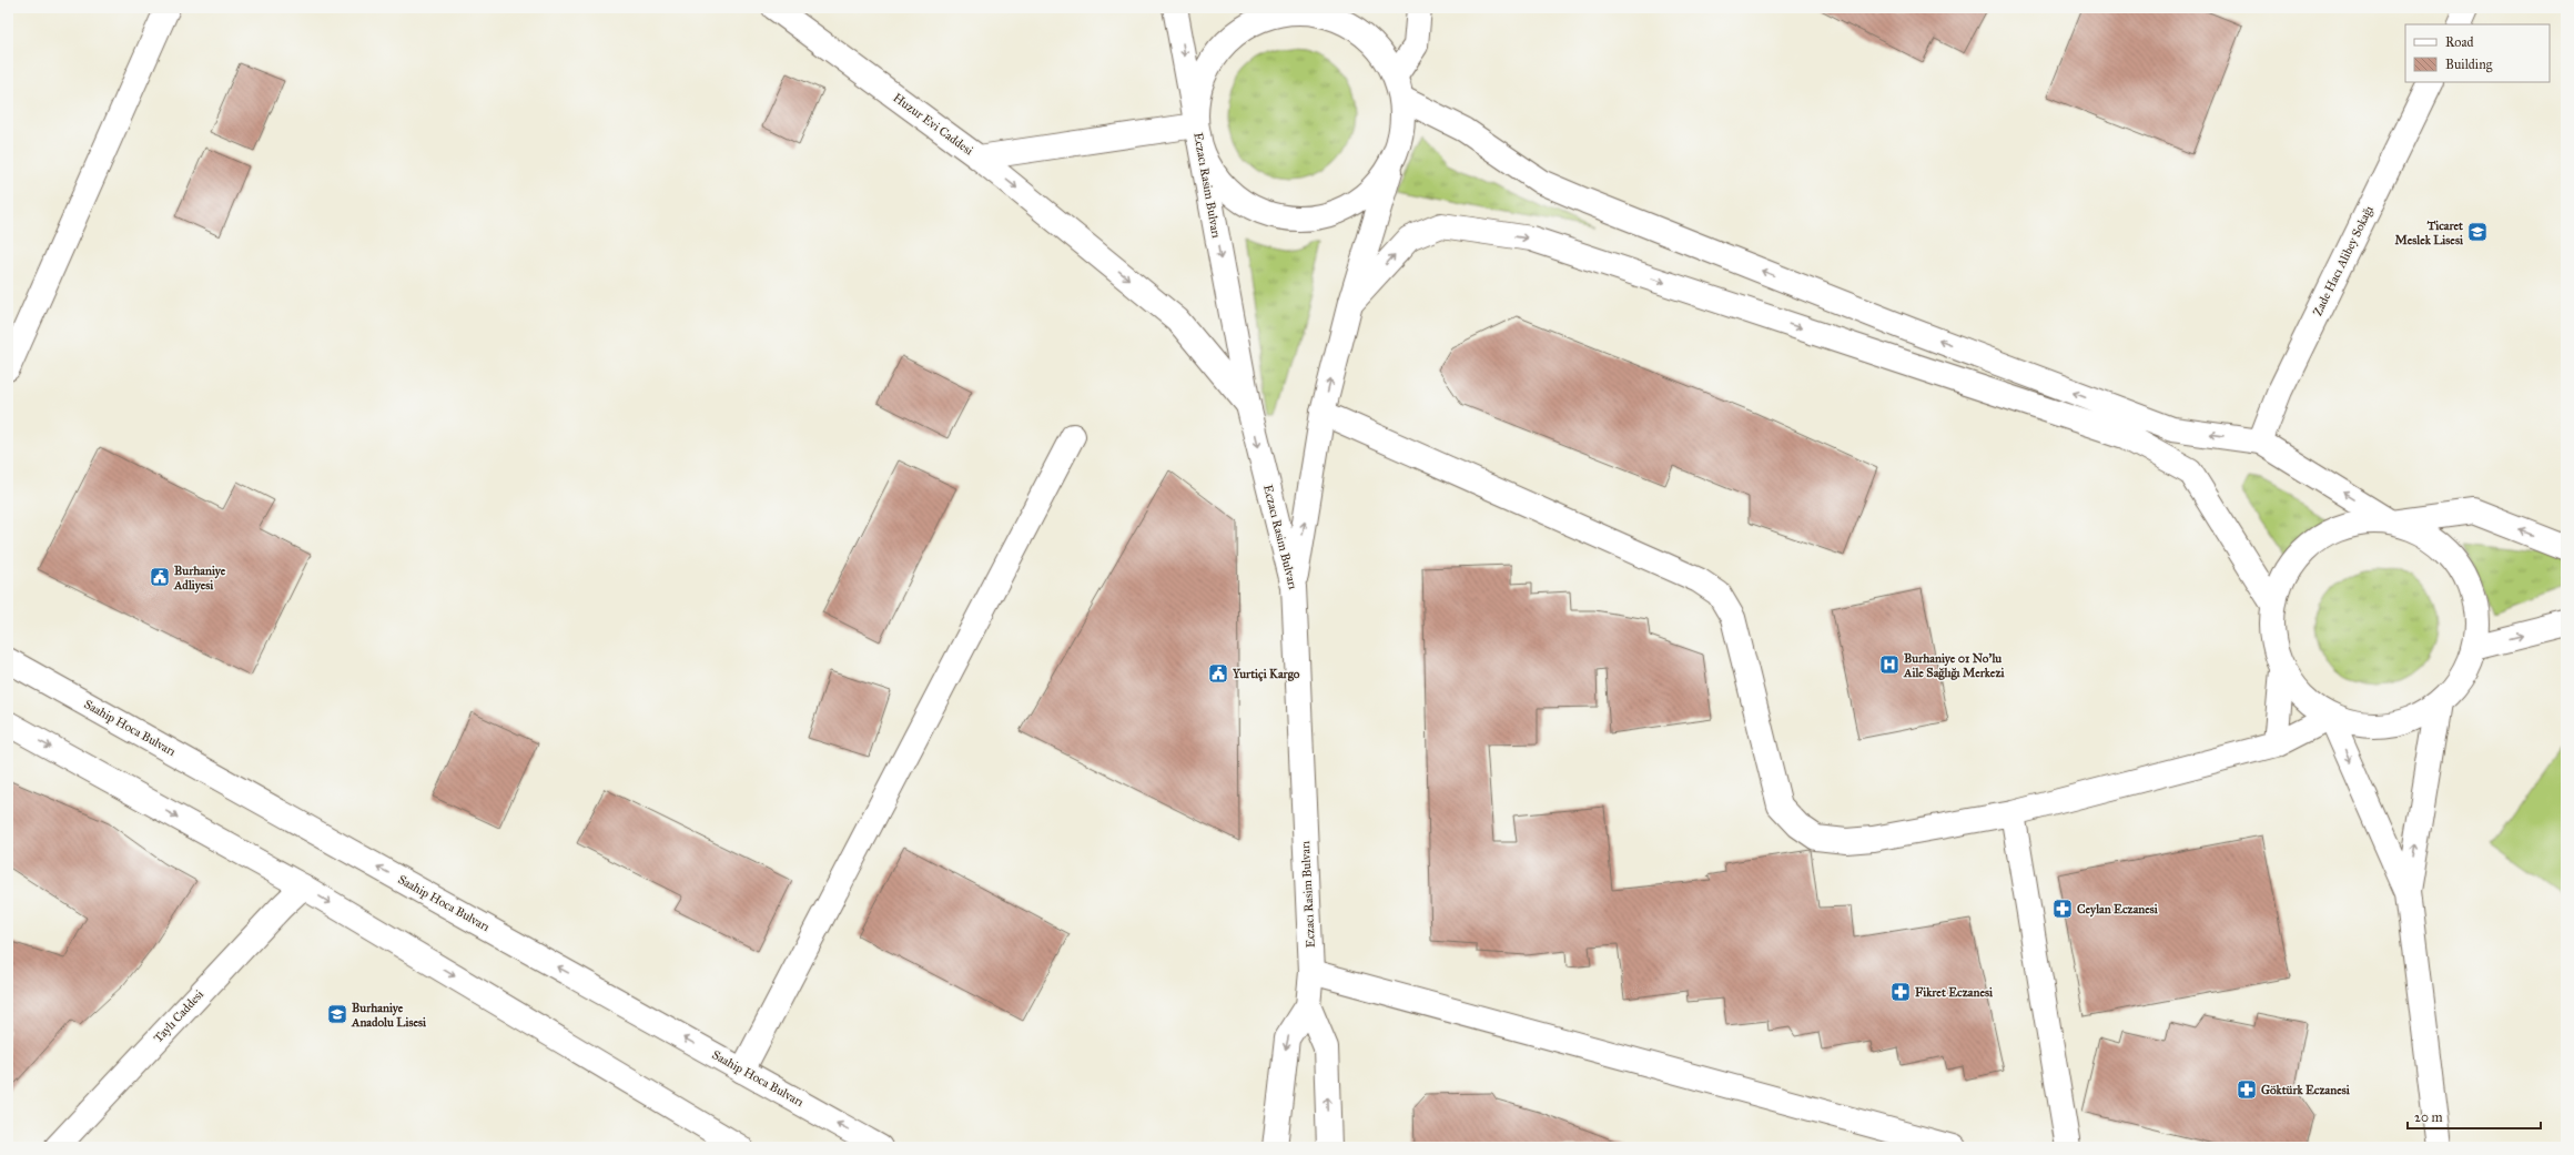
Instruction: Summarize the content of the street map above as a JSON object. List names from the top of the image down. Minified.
{"streets":{"street":["Huzur Evi Caddesi","Eczacı Rasim Bulvarı","Zade Hacı Alibey Sokağı","Saahip Hoca Bulvarı","Taylı Caddesi"]},"crossings":[["Huzur Evi Caddesi","Eczacı Rasim Bulvarı"]],"places":{"school or university":["Ticaret Meslek Lisesi","Burhaniye Anadolu Lisesi"],"public building":["Burhaniye Adliyesi","Yurtiçi Kargo"],"hospital":["Burhaniye 01 No'lu Aile Sağlığı Merkezi"],"pharmacy":["Ceylan Eczanesi","Fikret Eczanesi","Göktürk Eczanesi"]},"legend":["Road","Building"],"scale_bar":"20 m"}
